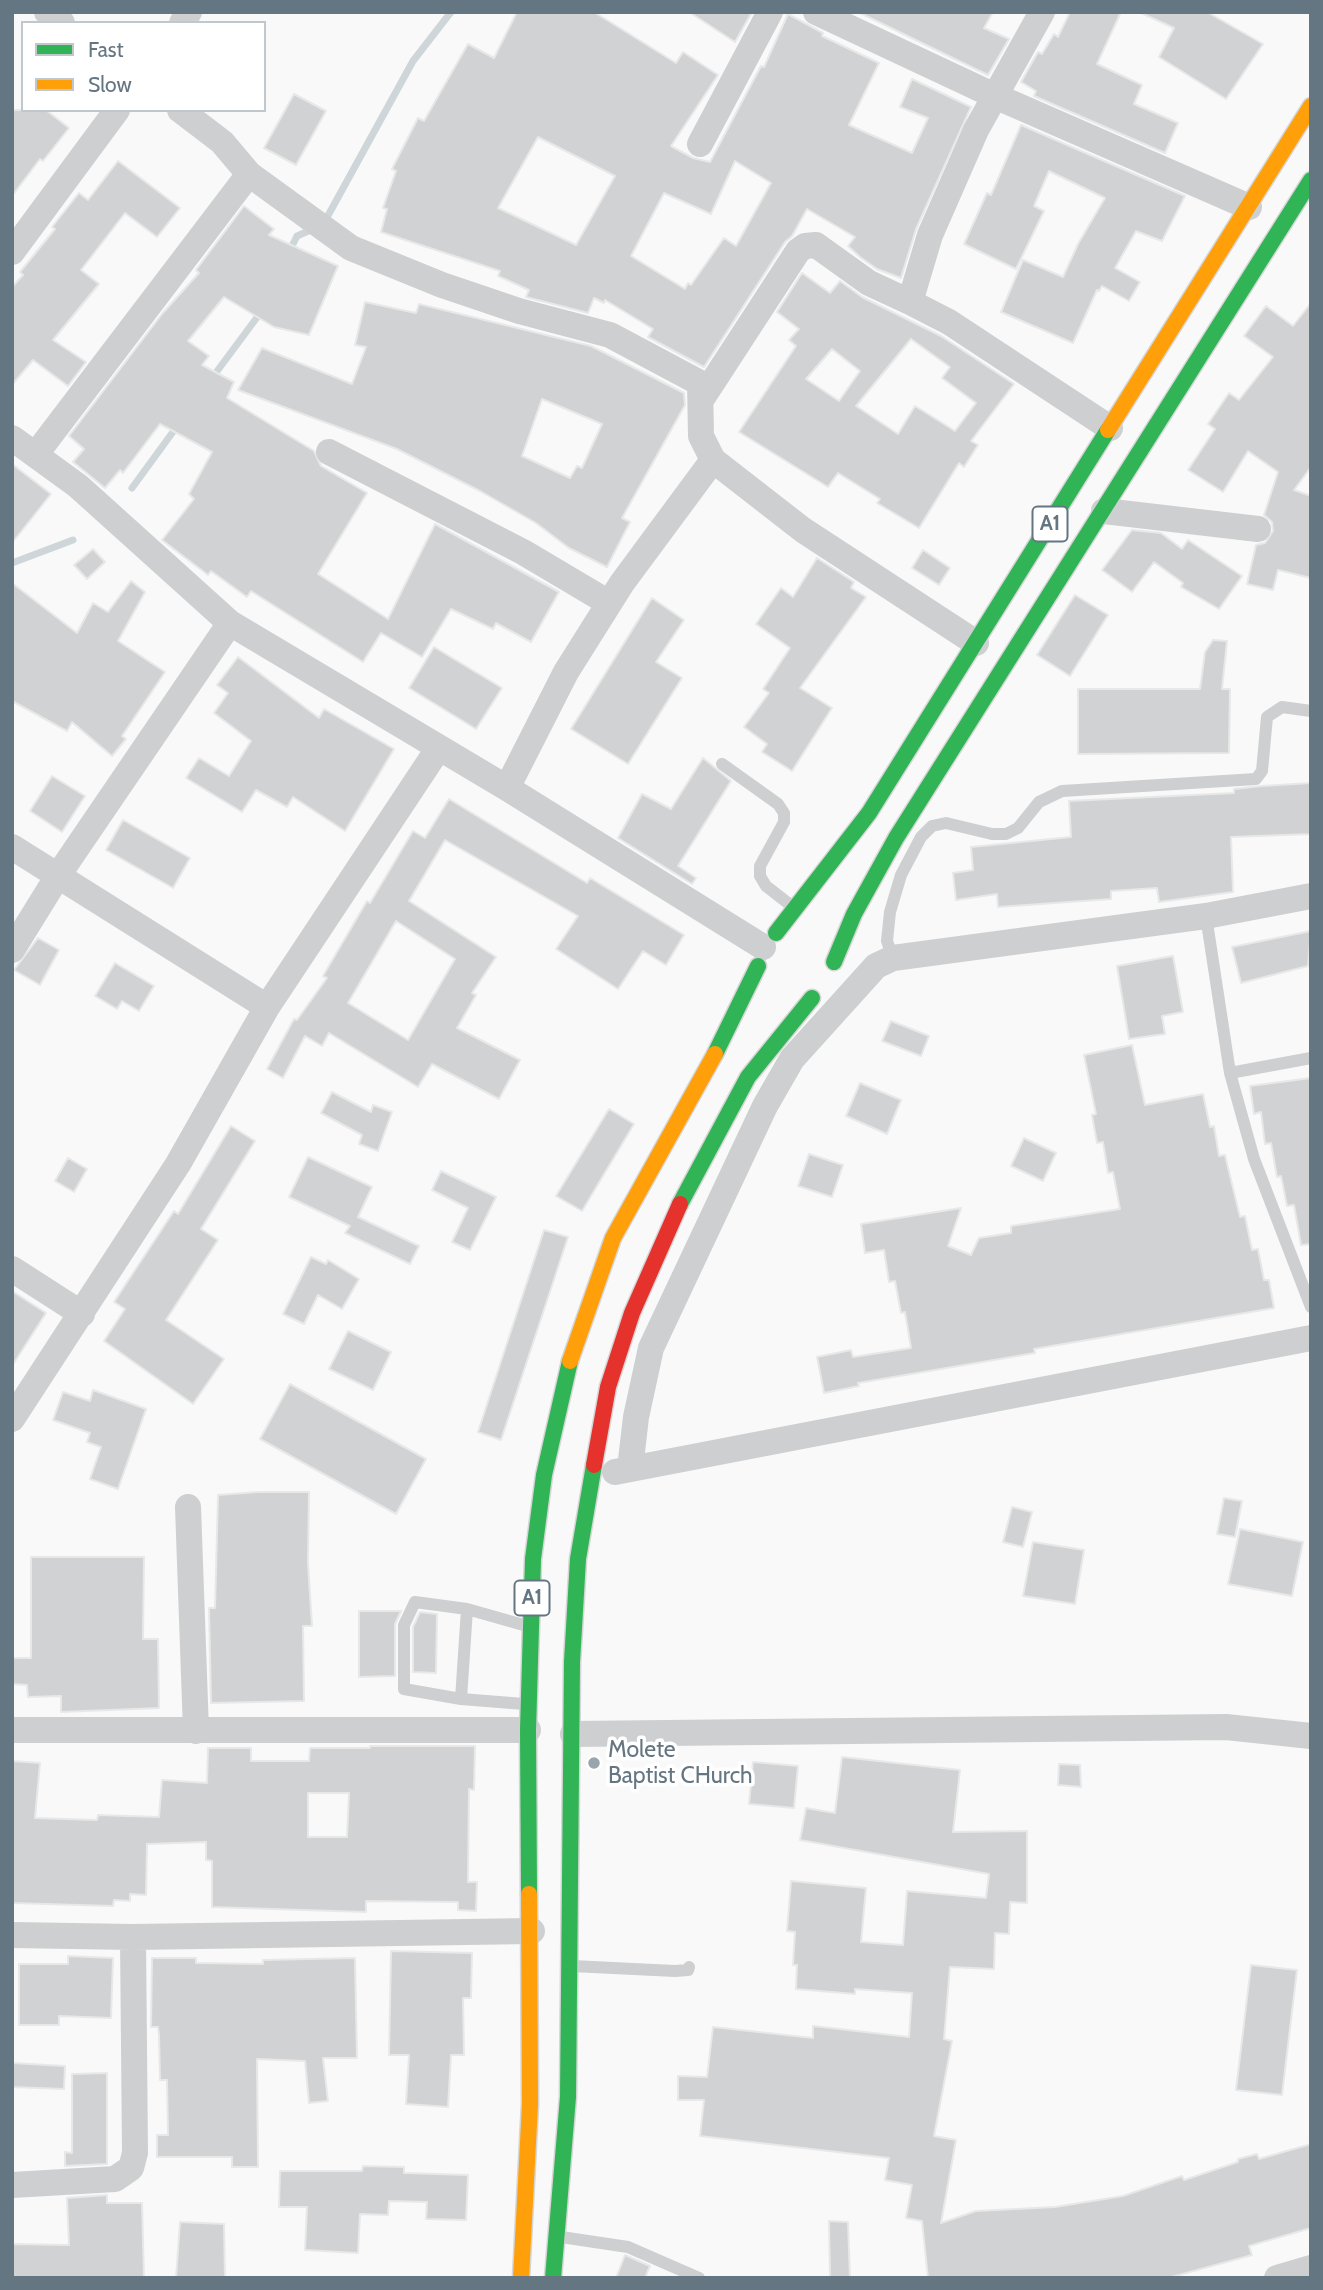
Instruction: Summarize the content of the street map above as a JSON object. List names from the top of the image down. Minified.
{"streets":{"highway":["A1"]},"places":["Molete Baptist CHurch"],"legend":["Fast","Slow"]}
